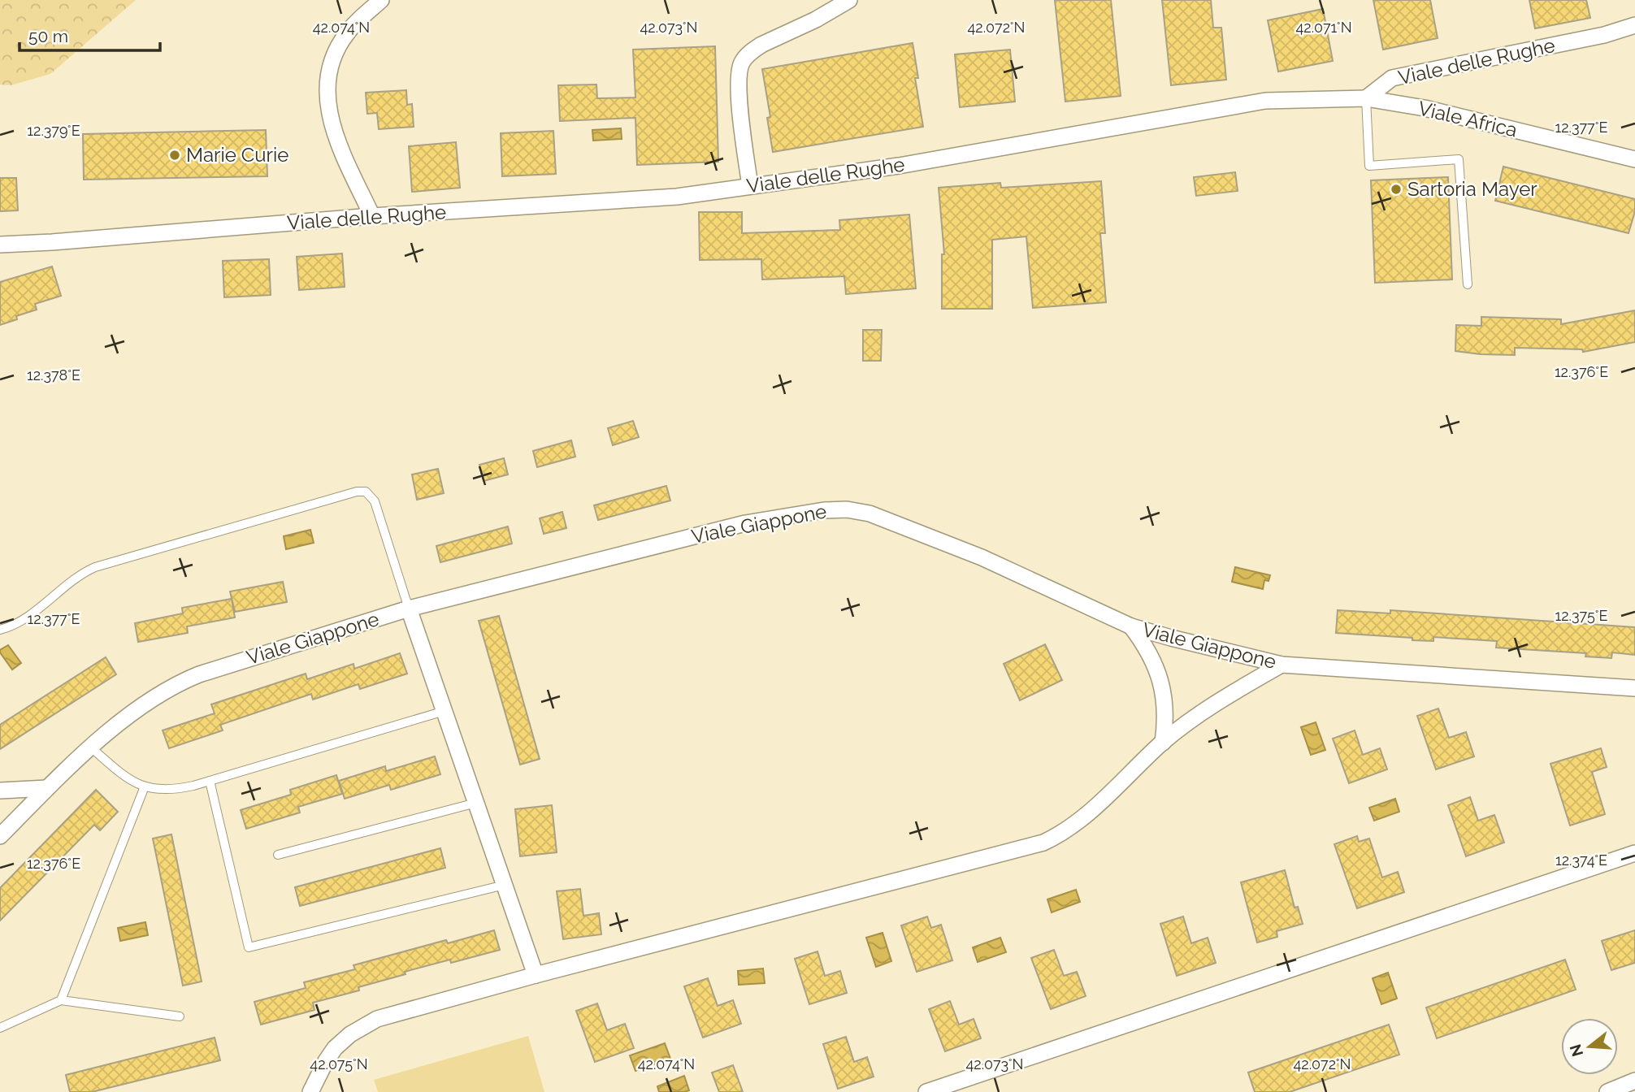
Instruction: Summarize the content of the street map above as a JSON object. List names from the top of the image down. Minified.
{"streets":{"street":["Viale delle Rughe","Viale Africa","Viale Giappone"]},"crossings":[["Viale delle Rughe","Viale Africa"]],"places":["Marie Curie","Sartoria Mayer"],"scale_bar":"50 m","north":"left","coordinates":["42.074°N","42.073°N","42.072°N","42.071°N","12.377°E","12.379°E","12.376°E","12.378°E","12.375°E","12.374°E","42.075°N"]}
